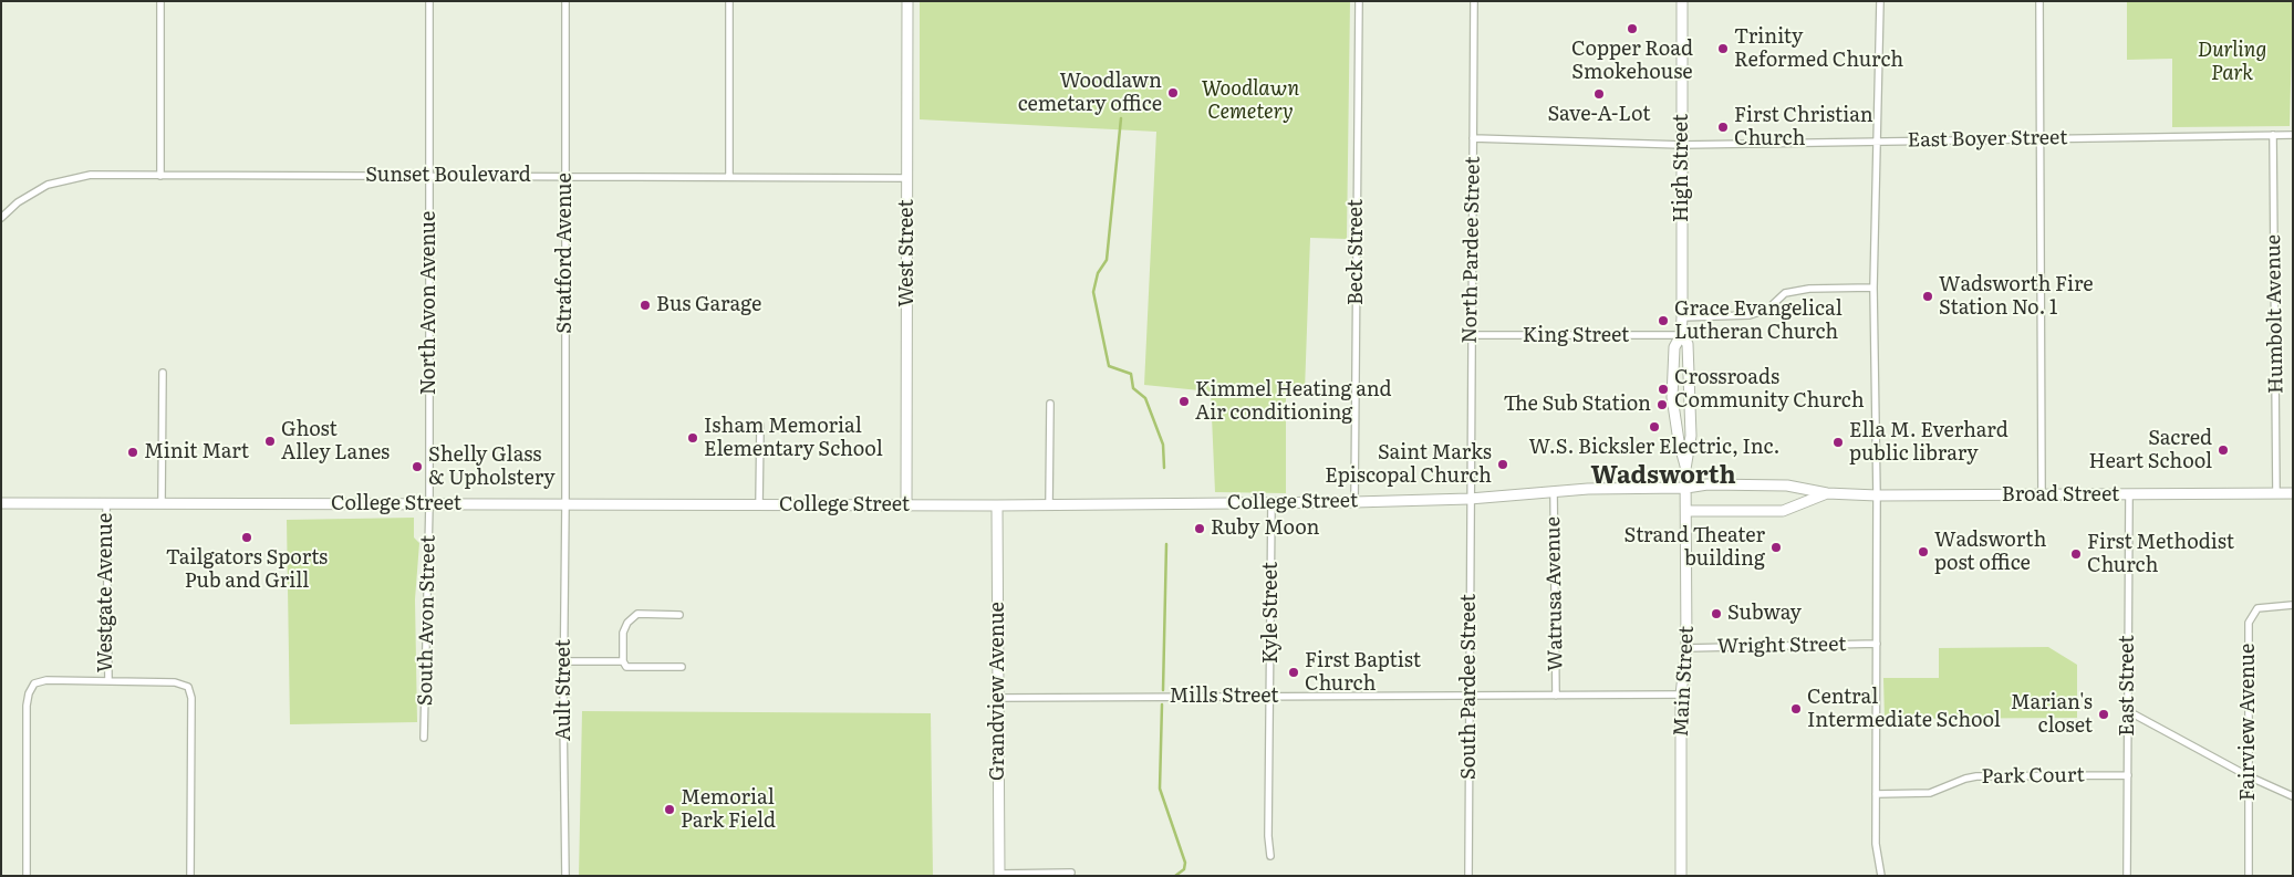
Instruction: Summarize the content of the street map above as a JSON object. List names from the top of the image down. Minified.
{"streets":{"main road":["High Street","West Street","Broad Street","College Street","Main Street","Grandview Avenue"],"street":["East Boyer Street","Sunset Boulevard","North Pardee Street","Beck Street","Stratford Avenue","North Avon Avenue","Humbolt Avenue","King Street","Westgate Avenue","Watrusa Avenue","Kyle Street","South Avon Street","Wright Street","East Street","South Pardee Street","Ault Street","Mills Street","Fairview Avenue","Park Court"]},"crossings":[["East Boyer Street","High Street"],["East Boyer Street","North Pardee Street"],["East Boyer Street","Humbolt Avenue"],["High Street","King Street"],["High Street","Broad Street"],["High Street","College Street"],["High Street","Main Street"],["Sunset Boulevard","Stratford Avenue"],["Sunset Boulevard","West Street"],["Sunset Boulevard","North Avon Avenue"],["North Pardee Street","King Street"],["North Pardee Street","College Street"],["North Pardee Street","South Pardee Street"],["Beck Street","College Street"],["Stratford Avenue","College Street"],["Stratford Avenue","Ault Street"],["West Street","College Street"],["North Avon Avenue","College Street"],["North Avon Avenue","South Avon Street"],["Humbolt Avenue","Broad Street"],["Broad Street","College Street"],["Broad Street","Main Street"],["Broad Street","East Street"],["College Street","Westgate Avenue"],["College Street","Watrusa Avenue"],["College Street","Kyle Street"],["College Street","South Avon Street"],["College Street","Main Street"],["College Street","South Pardee Street"],["College Street","Ault Street"],["College Street","Grandview Avenue"],["Watrusa Avenue","Mills Street"],["Kyle Street","Mills Street"],["Wright Street","Main Street"],["Main Street","Mills Street"],["East Street","Park Court"],["South Pardee Street","Mills Street"],["Grandview Avenue","Mills Street"]],"districts":["Wadsworth"],"parks":["Durling Park","Woodlawn Cemetery"],"places":["Copper Road Smokehouse","Trinity Reformed Church","Woodlawn cemetary office","Save-A-Lot","First Christian Church","Wadsworth Fire Station No. 1","Bus Garage","Grace Evangelical Lutheran Church","Crossroads Community Church","Kimmel Heating and Air conditioning","The Sub Station","W.S. Bicksler Electric, Inc.","Isham Memorial Elementary School","Ghost Alley Lanes","Ella M. Everhard public library","Sacred Heart School","Minit Mart","Saint Marks Episcopal Church","Shelly Glass & Upholstery","Ruby Moon","Tailgators Sports Pub and Grill","Strand Theater building","Wadsworth post office","First Methodist Church","Subway","First Baptist Church","Central Intermediate School","Marian's closet","Memorial Park Field"]}
